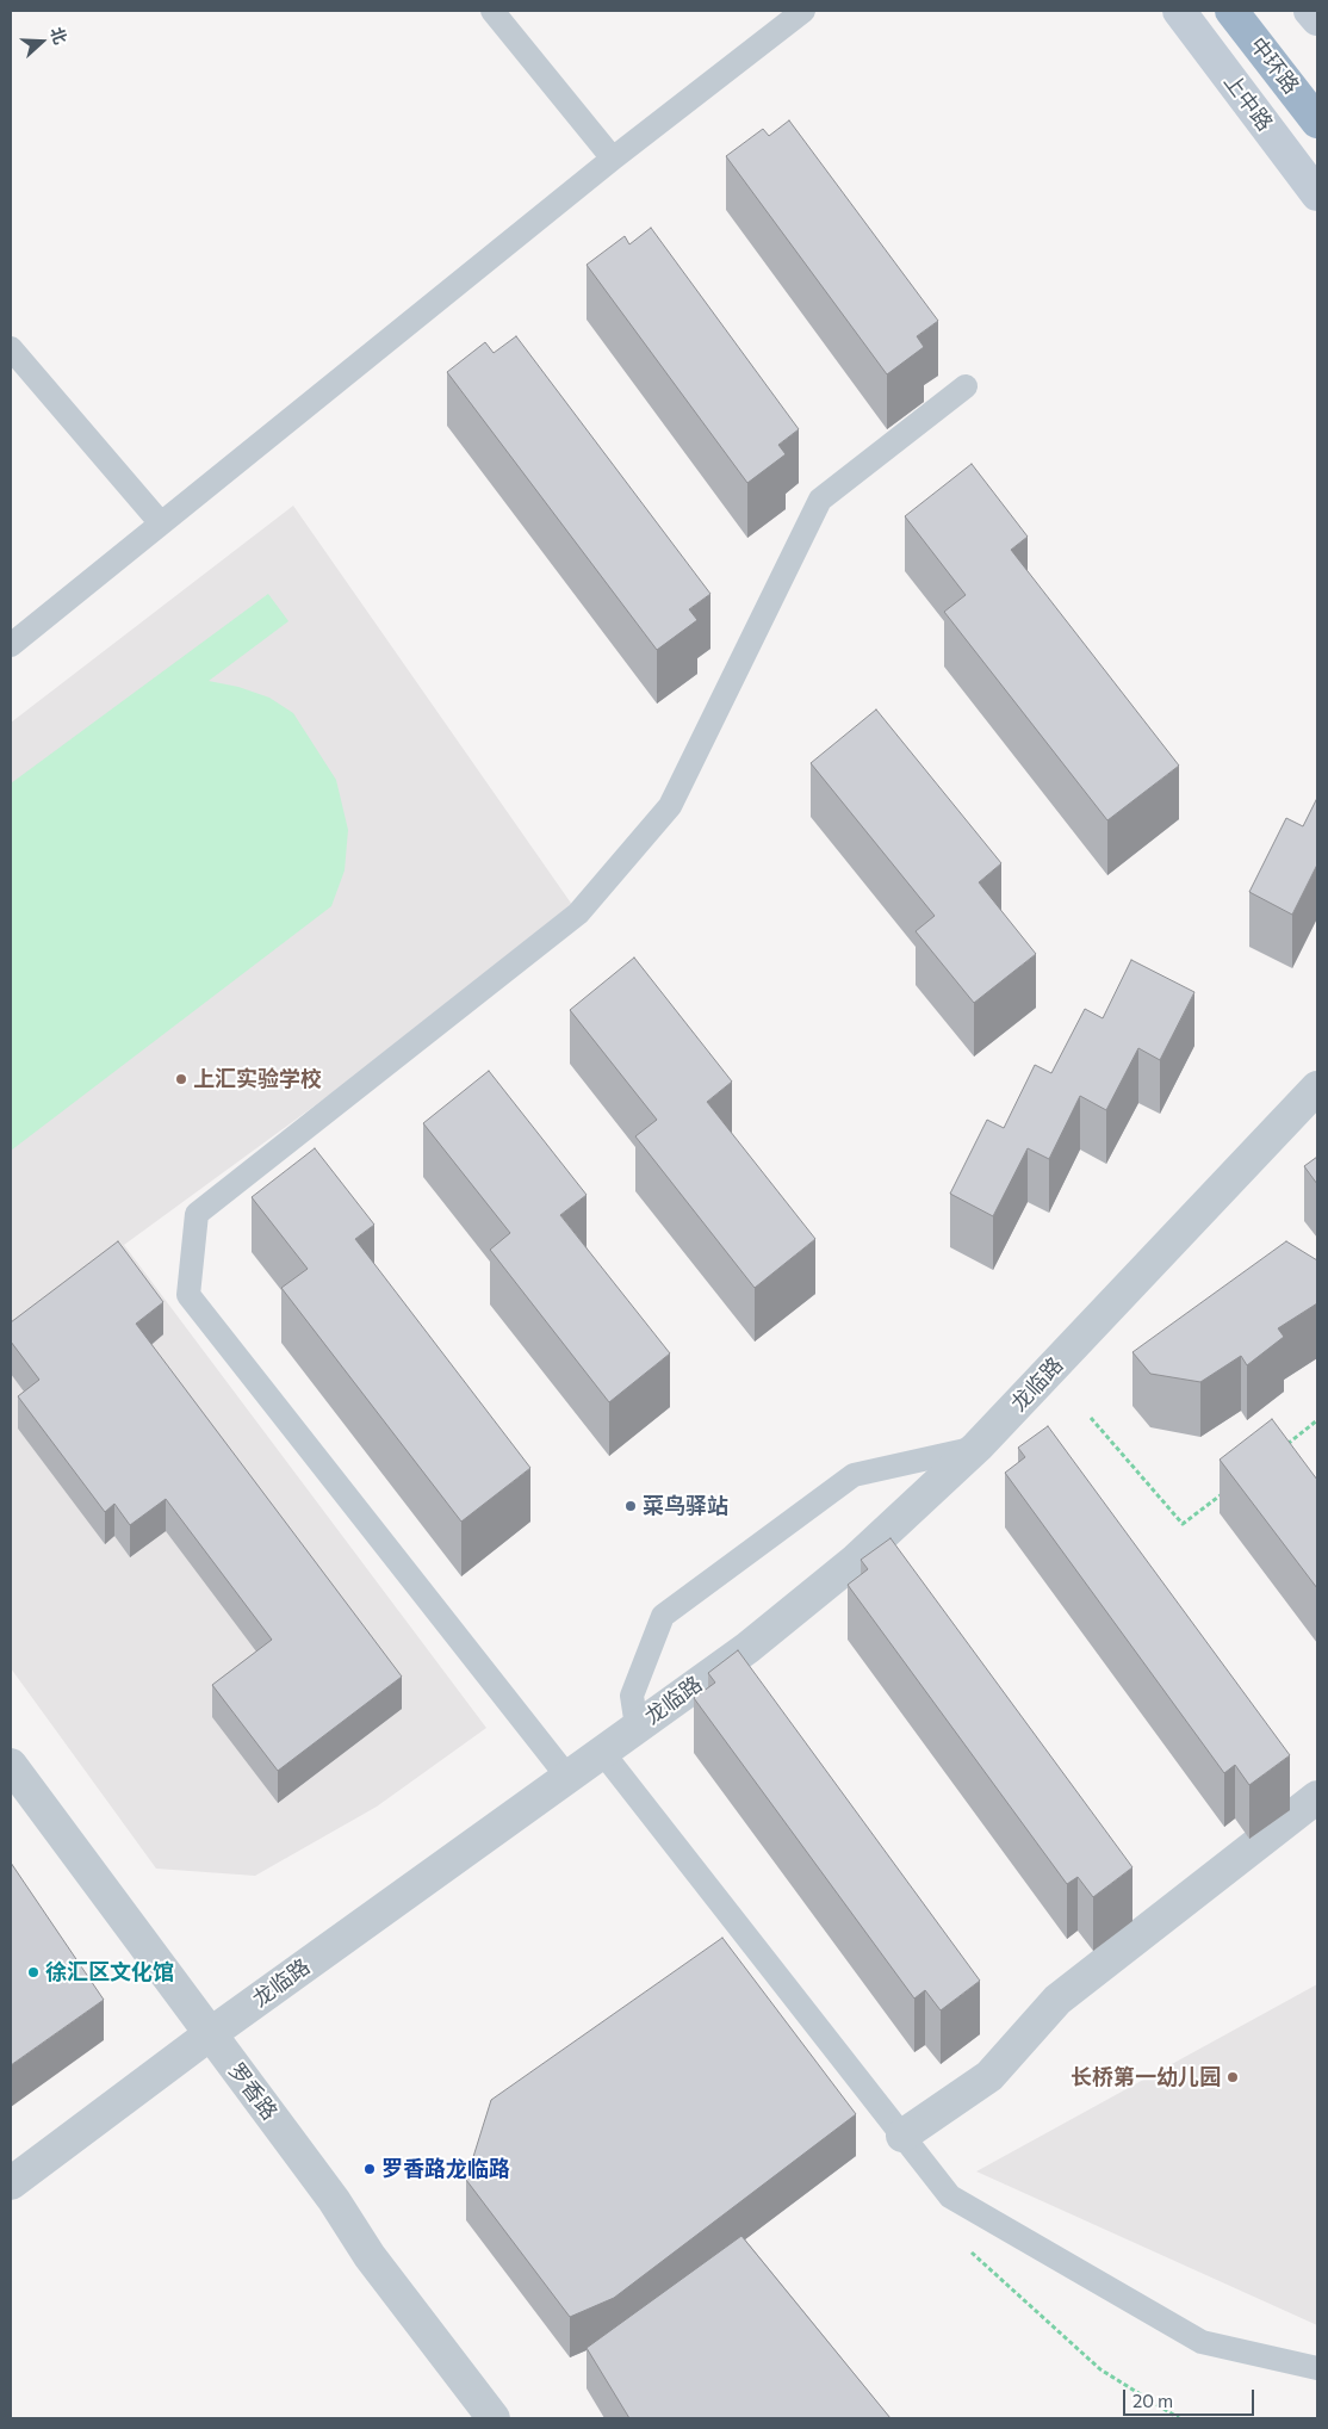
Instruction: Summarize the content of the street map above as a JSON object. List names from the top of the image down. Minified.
{"streets":{"highway":["中环路"],"main road":["上中路"],"street":["龙临路","罗香路"]},"crossings":[["龙临路","罗香路"]],"places":["上汇实验学校","菜鸟驿站","徐汇区文化馆","长桥第一幼儿园","罗香路龙临路"],"scale_bar":"20 m","north":"right"}
